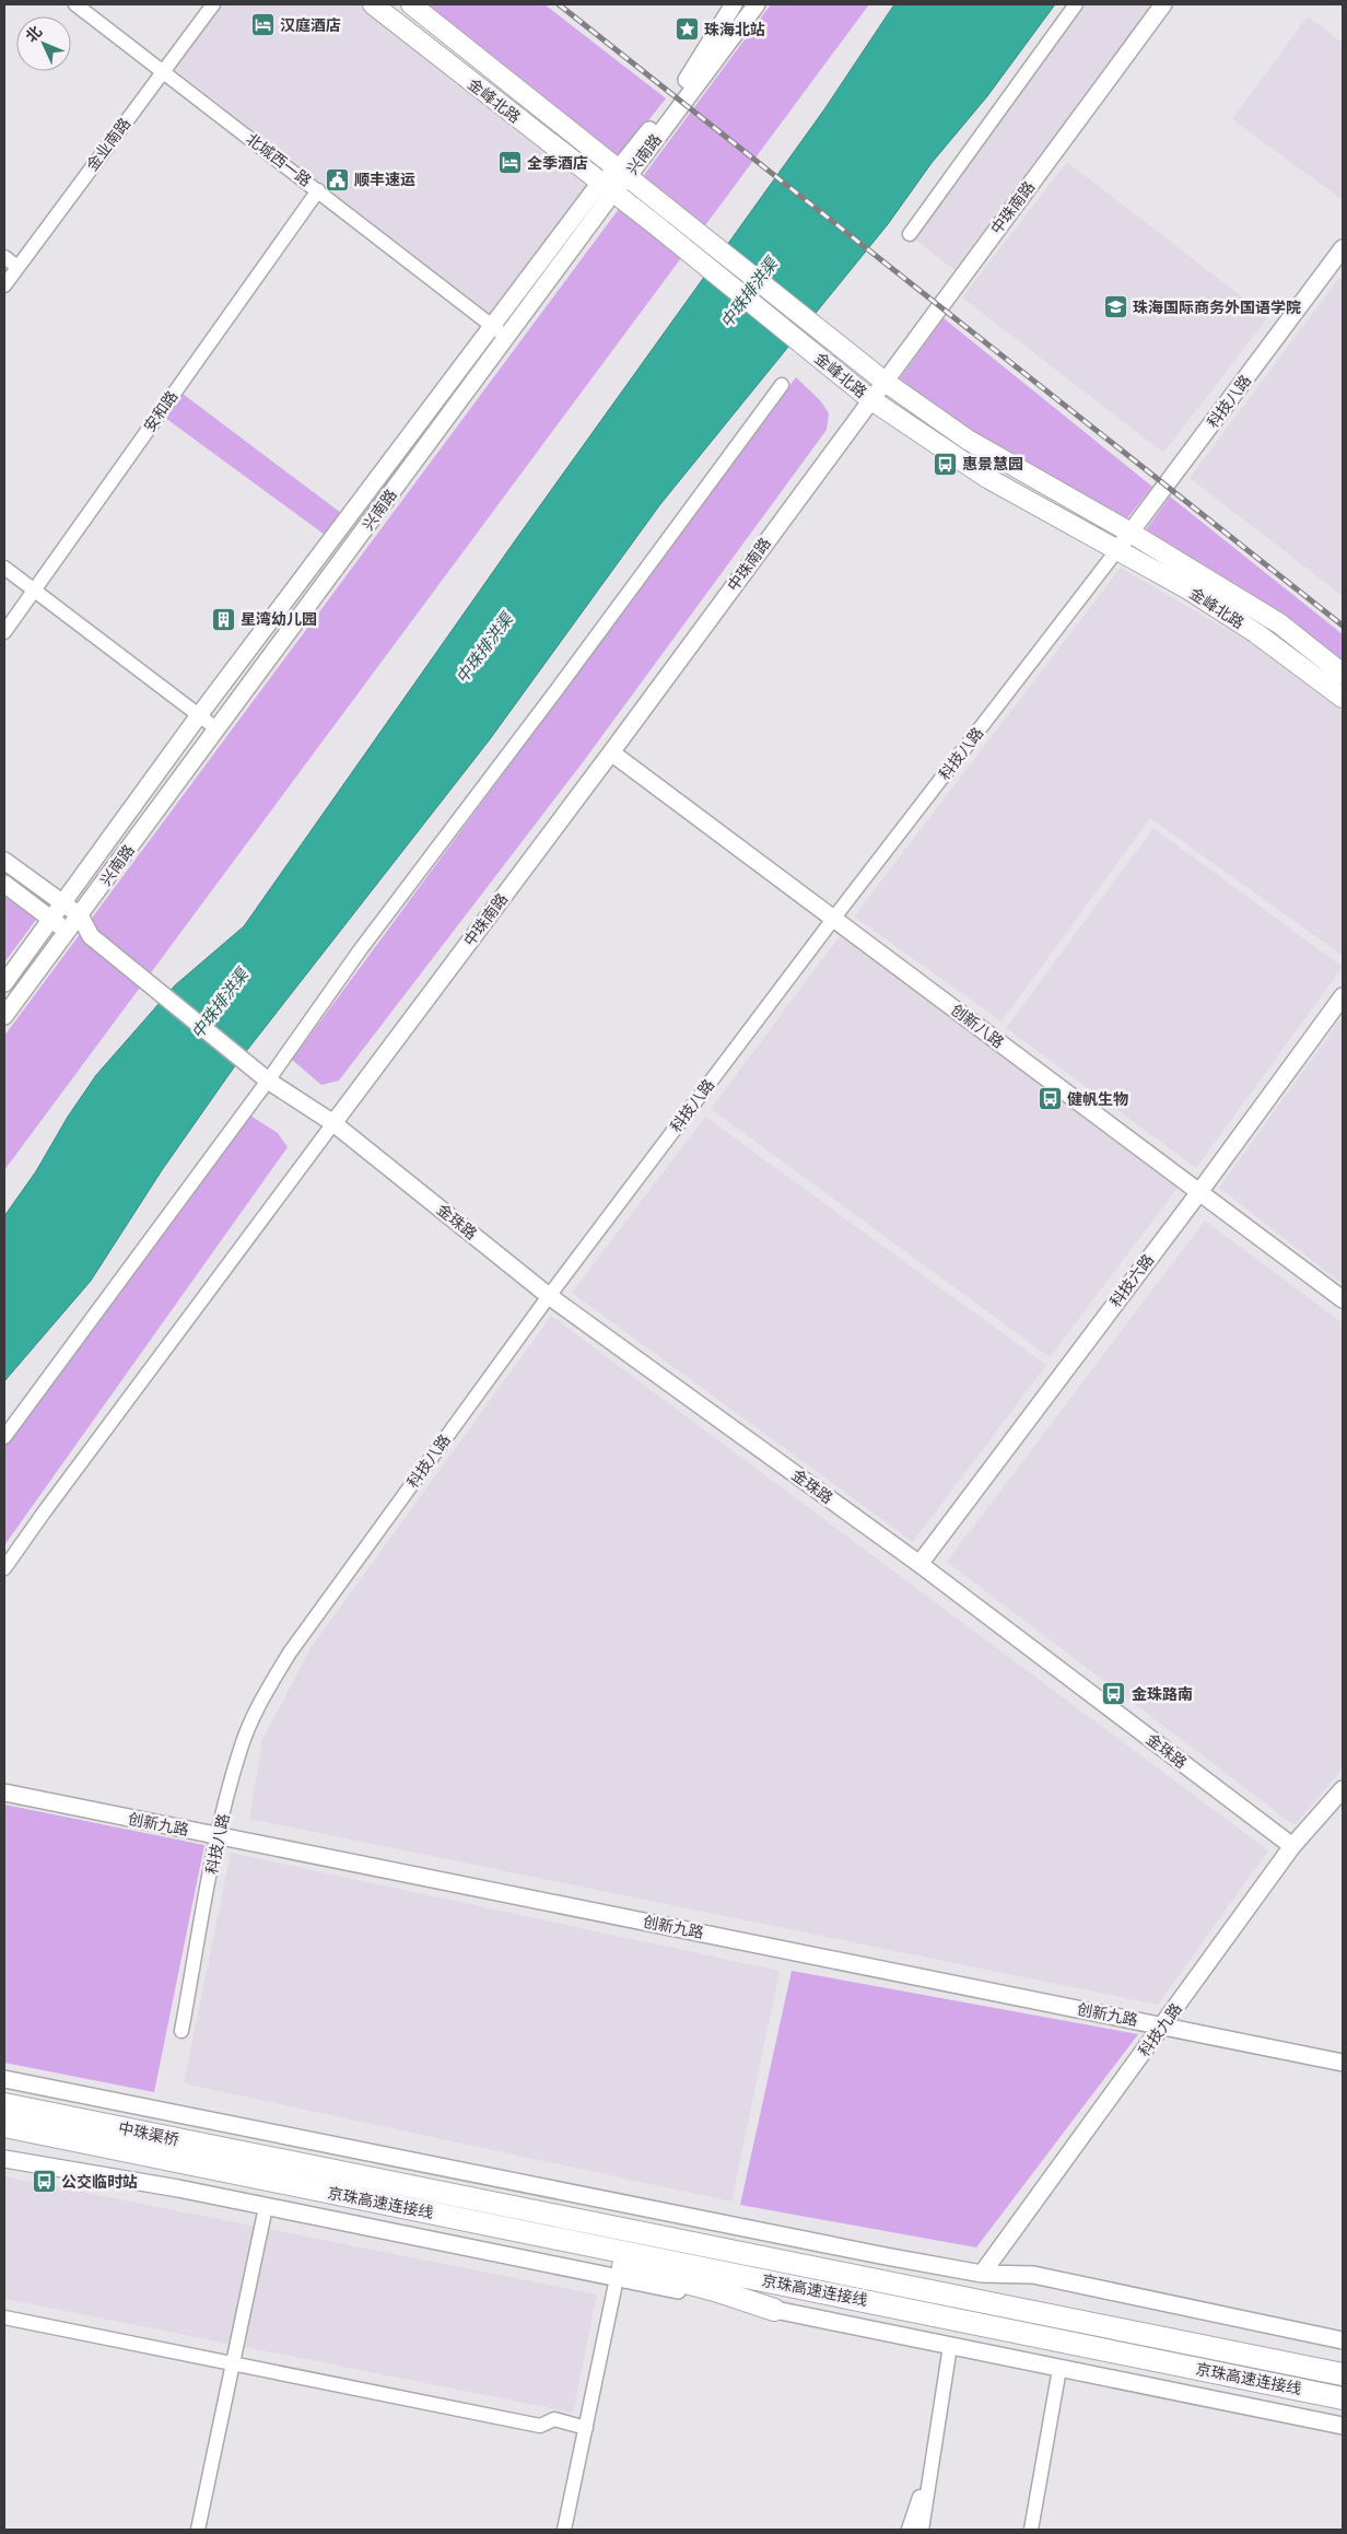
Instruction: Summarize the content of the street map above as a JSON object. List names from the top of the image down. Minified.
{"streets":{"highway":["中珠渠桥","京珠高速连接线"],"main road":["金峰北路"],"street":["金业南路","兴南路","北城西一路","中珠南路","科技八路","安和路","创新八路","金珠路","科技六路","创新九路","科技九路"]},"crossings":[["金峰北路","兴南路"],["金峰北路","中珠南路"],["金峰北路","科技八路"],["金业南路","北城西一路"],["兴南路","北城西一路"],["北城西一路","安和路"],["中珠南路","创新八路"],["中珠南路","金珠路"],["科技八路","创新八路"],["科技八路","金珠路"],["科技八路","创新九路"],["创新八路","科技六路"],["金珠路","科技六路"],["金珠路","科技九路"],["创新九路","科技九路"],["中珠渠桥","京珠高速连接线"]],"water":["中珠排洪渠"],"places":{"hotel":["汉庭酒店","全季酒店"],"place":["珠海北站"],"public building":["顺丰速运"],"school or university":["珠海国际商务外国语学院"],"bus stop":["惠景慧园","健帆生物","金珠路南","公交临时站"],"building":["星湾幼儿园"]},"north":"top left"}
